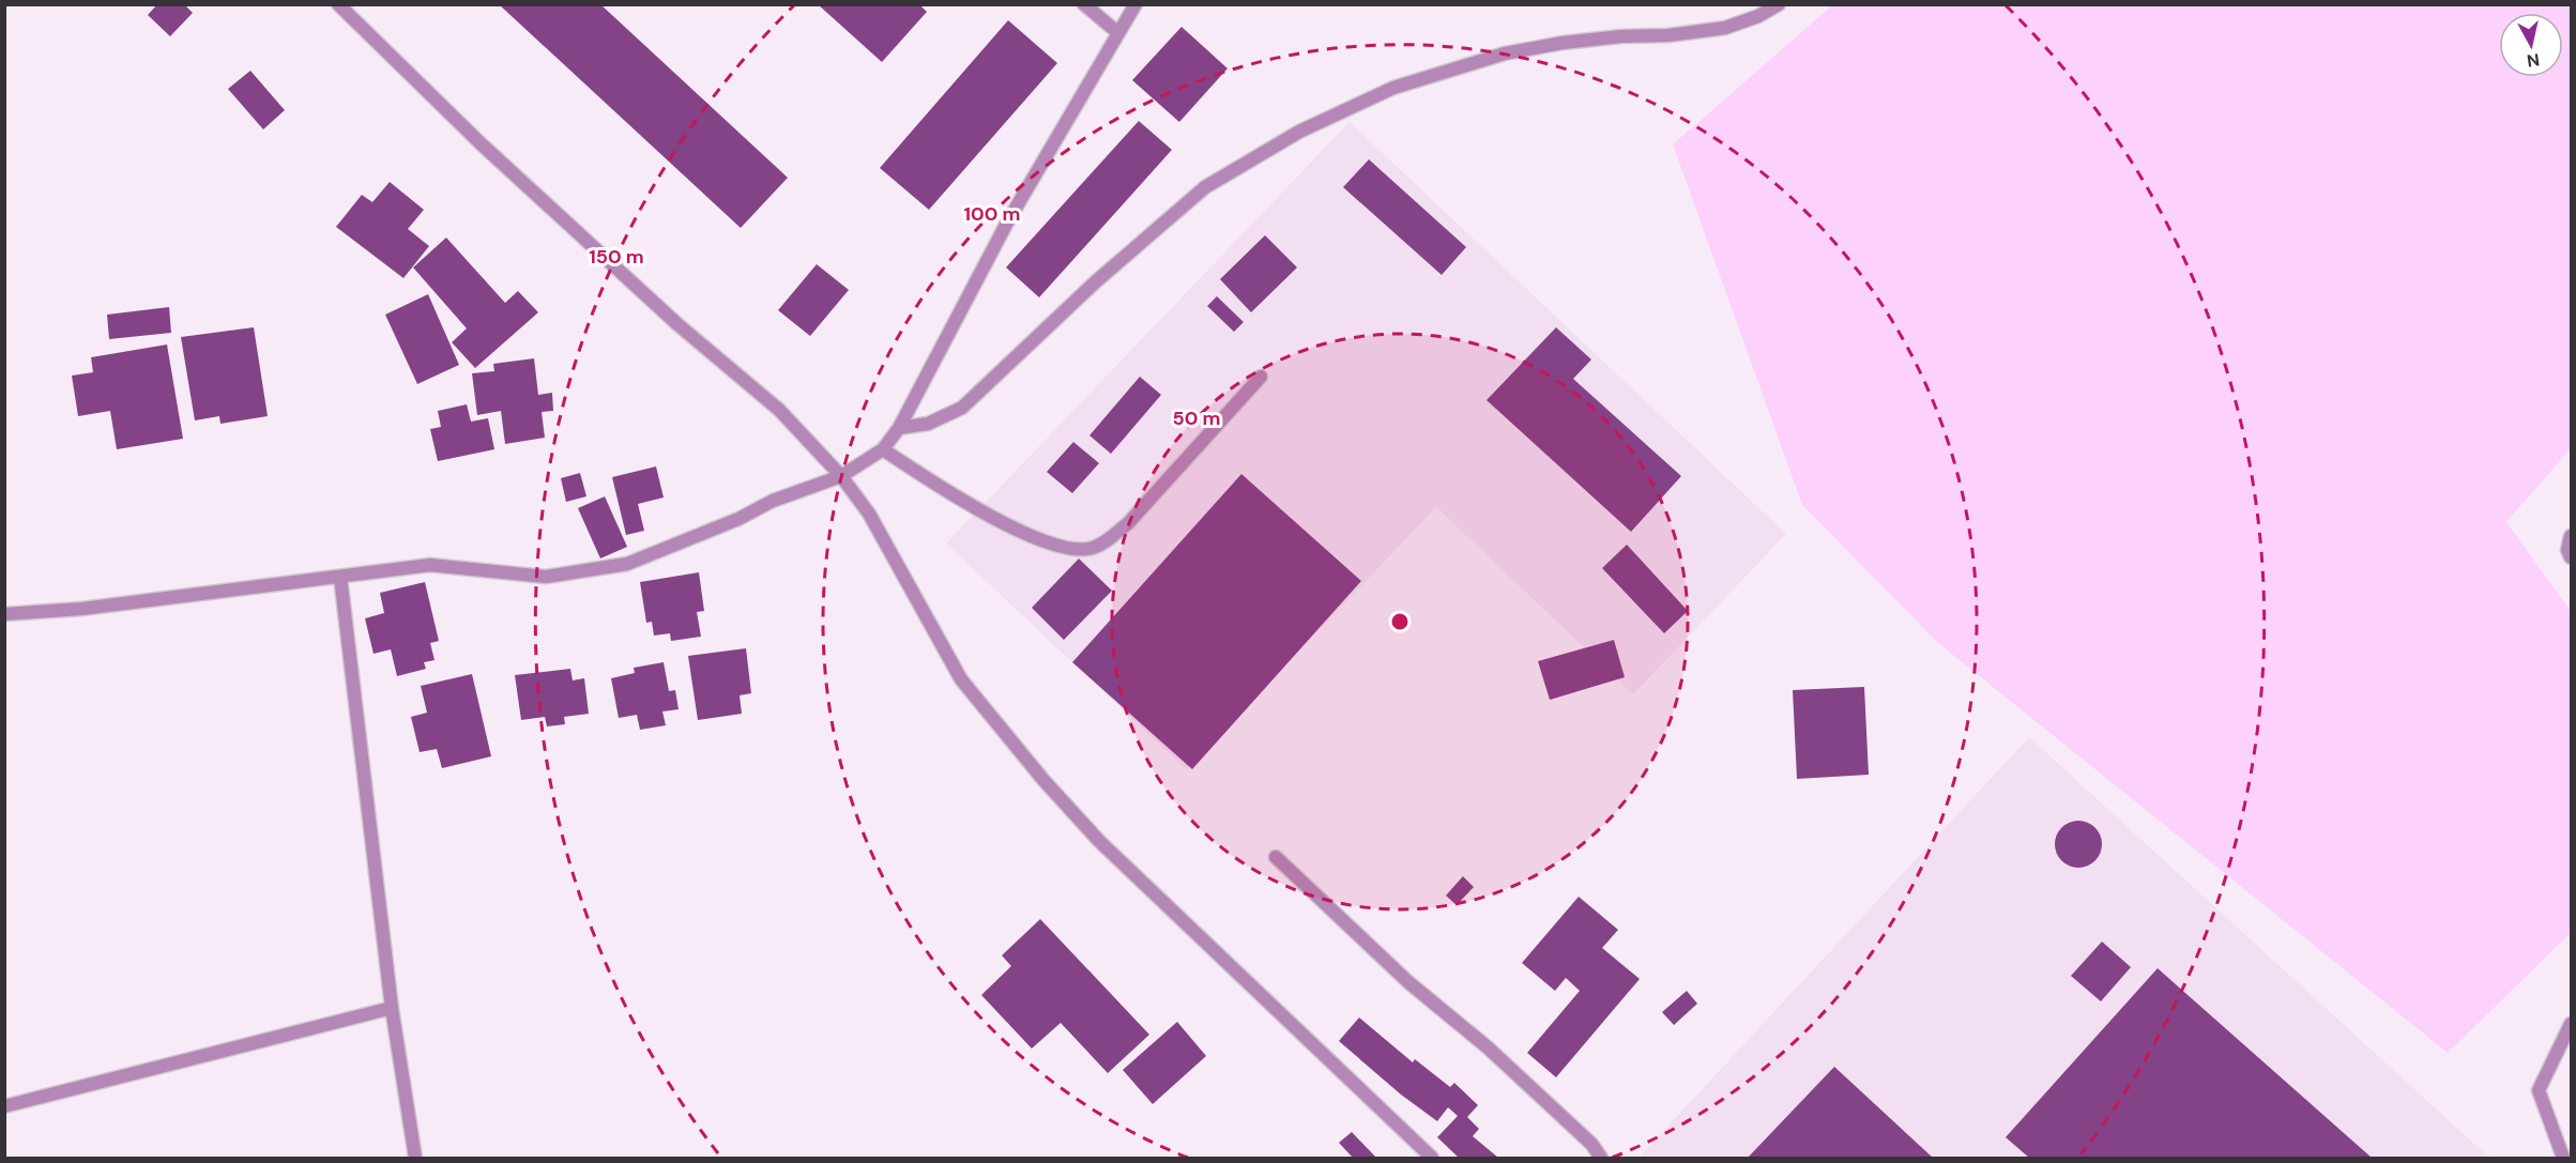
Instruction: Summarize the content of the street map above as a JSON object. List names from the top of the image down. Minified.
{"north":"bottom","rings":["100 m","150 m","50 m"]}
